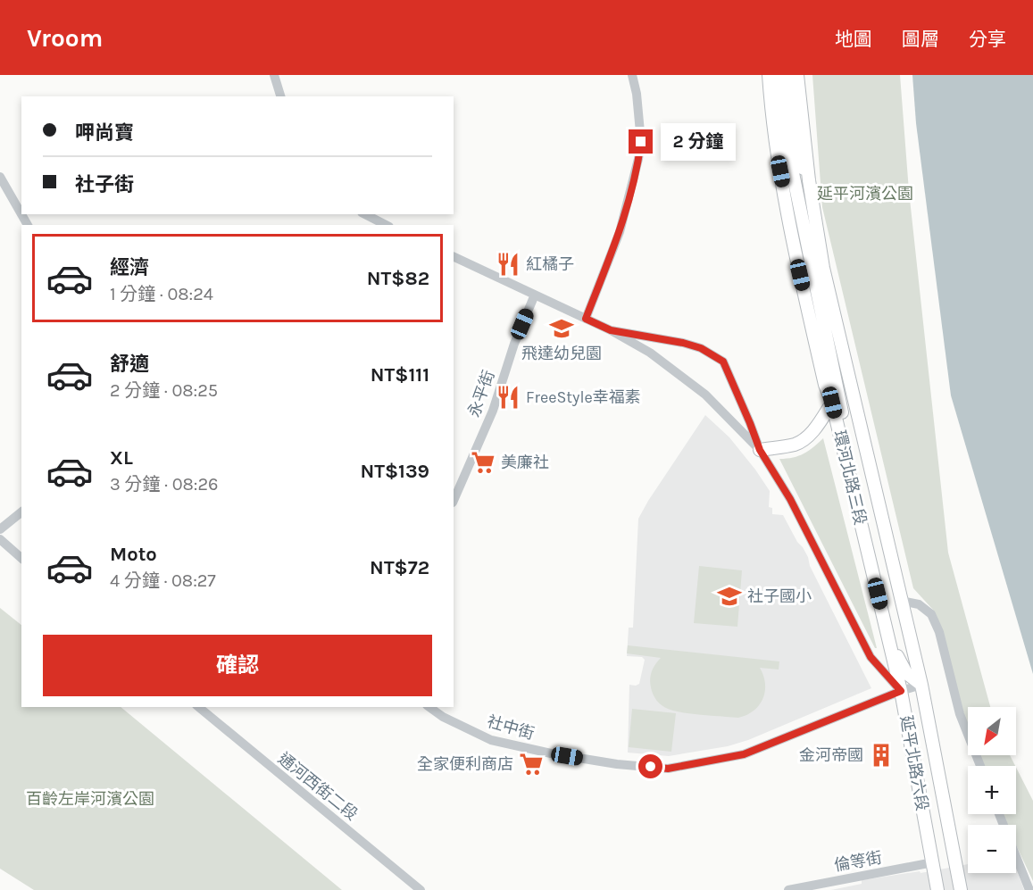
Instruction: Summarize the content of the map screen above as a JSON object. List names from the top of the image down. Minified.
{"streets":{"main road":["環河北路三段","延平北路六段"],"street":["永平街","社中街","通河西街二段","倫等街"]},"crossings":[["環河北路三段","社中街"],["環河北路三段","延平北路六段"],["社中街","延平北路六段"],["延平北路六段","倫等街"]],"parks":["延平河濱公園","百齡左岸河濱公園"],"places":{"restaurant":["紅橘子","FreeStyle幸福素"],"school or university":["飛達幼兒園","社子國小"],"supermarket":["美廉社","全家便利商店"],"building":["金河帝國"]},"north":"bottom left","page":{"header":"Vroom","nav":["地圖","圖層","分享"],"banner":["呷尚寶","社子街"],"bubble":"2 分鐘","list":[{"name":"經濟","note":"1 分鐘 · 08:24","value":"NT$82"},{"name":"舒適","note":"2 分鐘 · 08:25","value":"NT$111"},{"name":"XL","note":"3 分鐘 · 08:26","value":"NT$139"},{"name":"Moto","note":"4 分鐘 · 08:27","value":"NT$72"}],"buttons":"確認","map_buttons":["+","−"]}}
